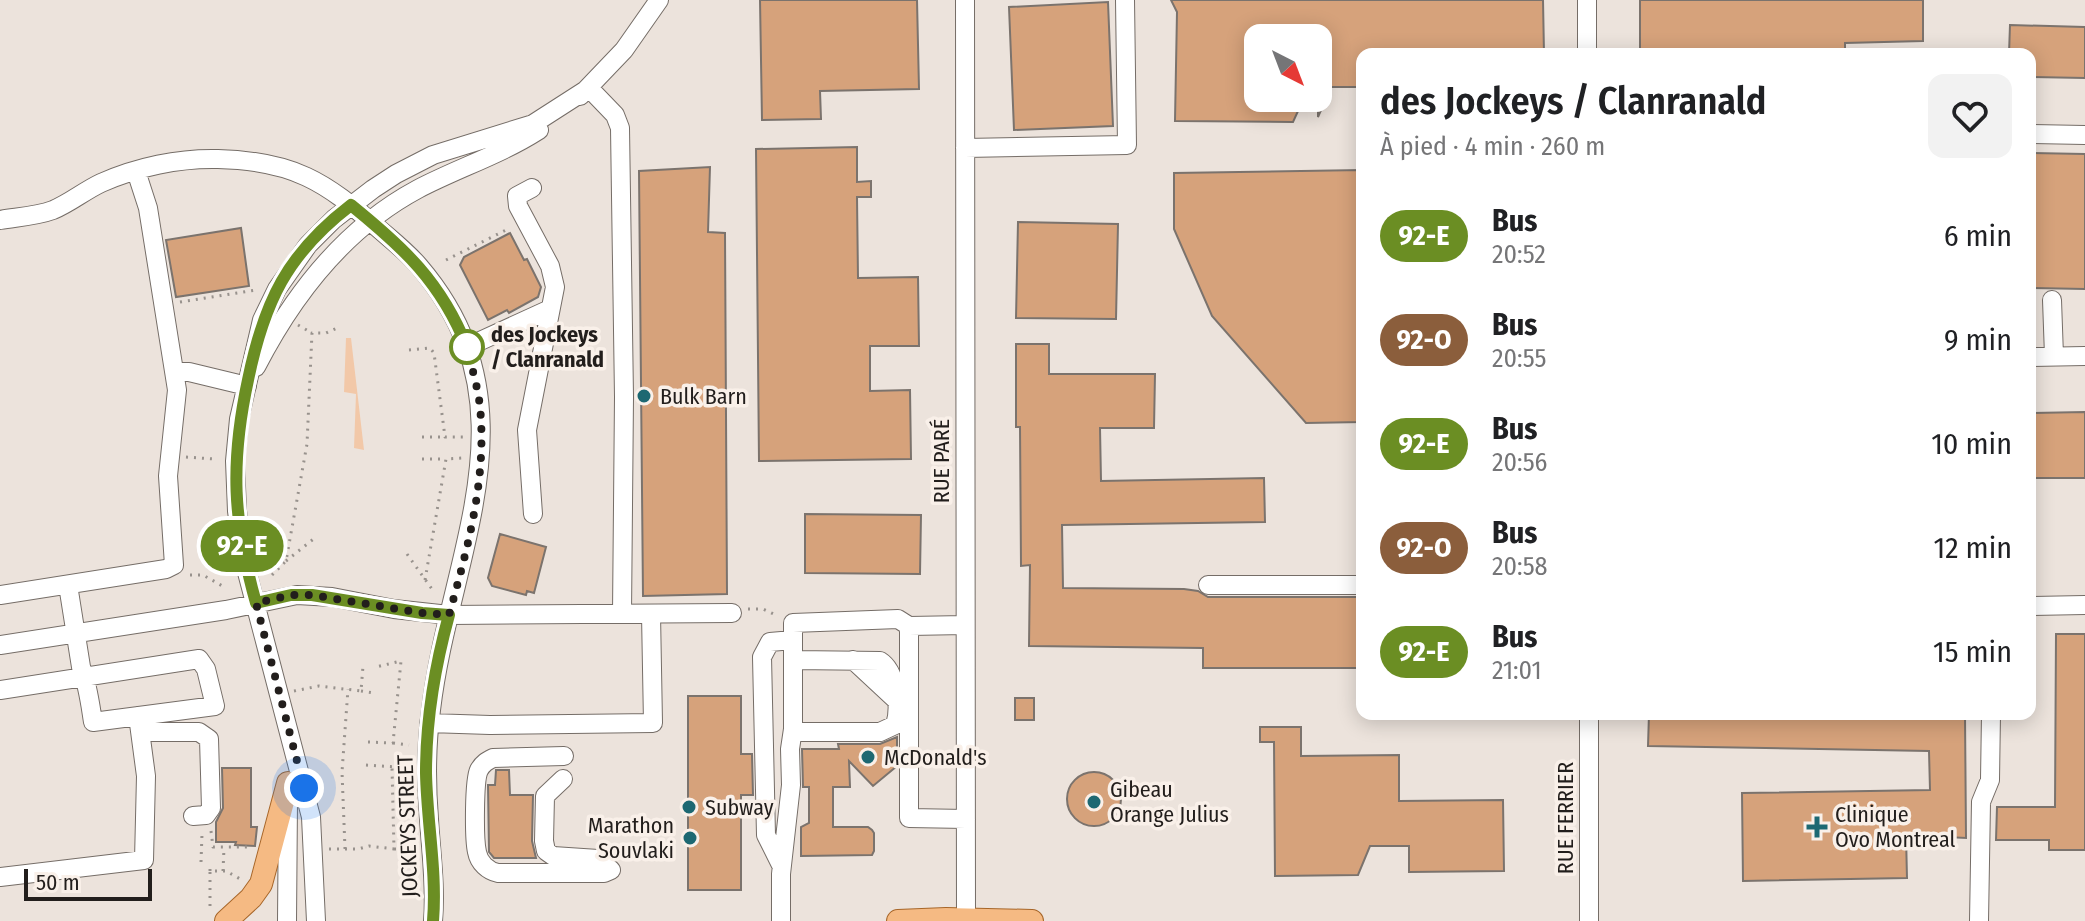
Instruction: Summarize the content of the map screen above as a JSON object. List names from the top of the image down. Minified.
{"streets":{"street":["RUE PARÉ","RUE FERRIER","JOCKEYS STREET"]},"places":{"other":["des Jockeys / Clanranald","Bulk Barn","McDonald's","Gibeau Orange Julius","Subway","Marathon Souvlaki"],"health":["Clinique Ovo Montreal"]},"lines":["bus line 92-E"],"scale_bar":"50 m","north":"bottom right","page":{"on_map":"92-E","heading":["des Jockeys / Clanranald","À pied · 4 min · 260 m"],"list":[{"mark":"92-E","name":"Bus","note":"20:52","value":"6 min"},{"mark":"92-O","name":"Bus","note":"20:55","value":"9 min"},{"mark":"92-E","name":"Bus","note":"20:56","value":"10 min"},{"mark":"92-O","name":"Bus","note":"20:58","value":"12 min"},{"mark":"92-E","name":"Bus","note":"21:01","value":"15 min"}],"scale":"50 m"}}
